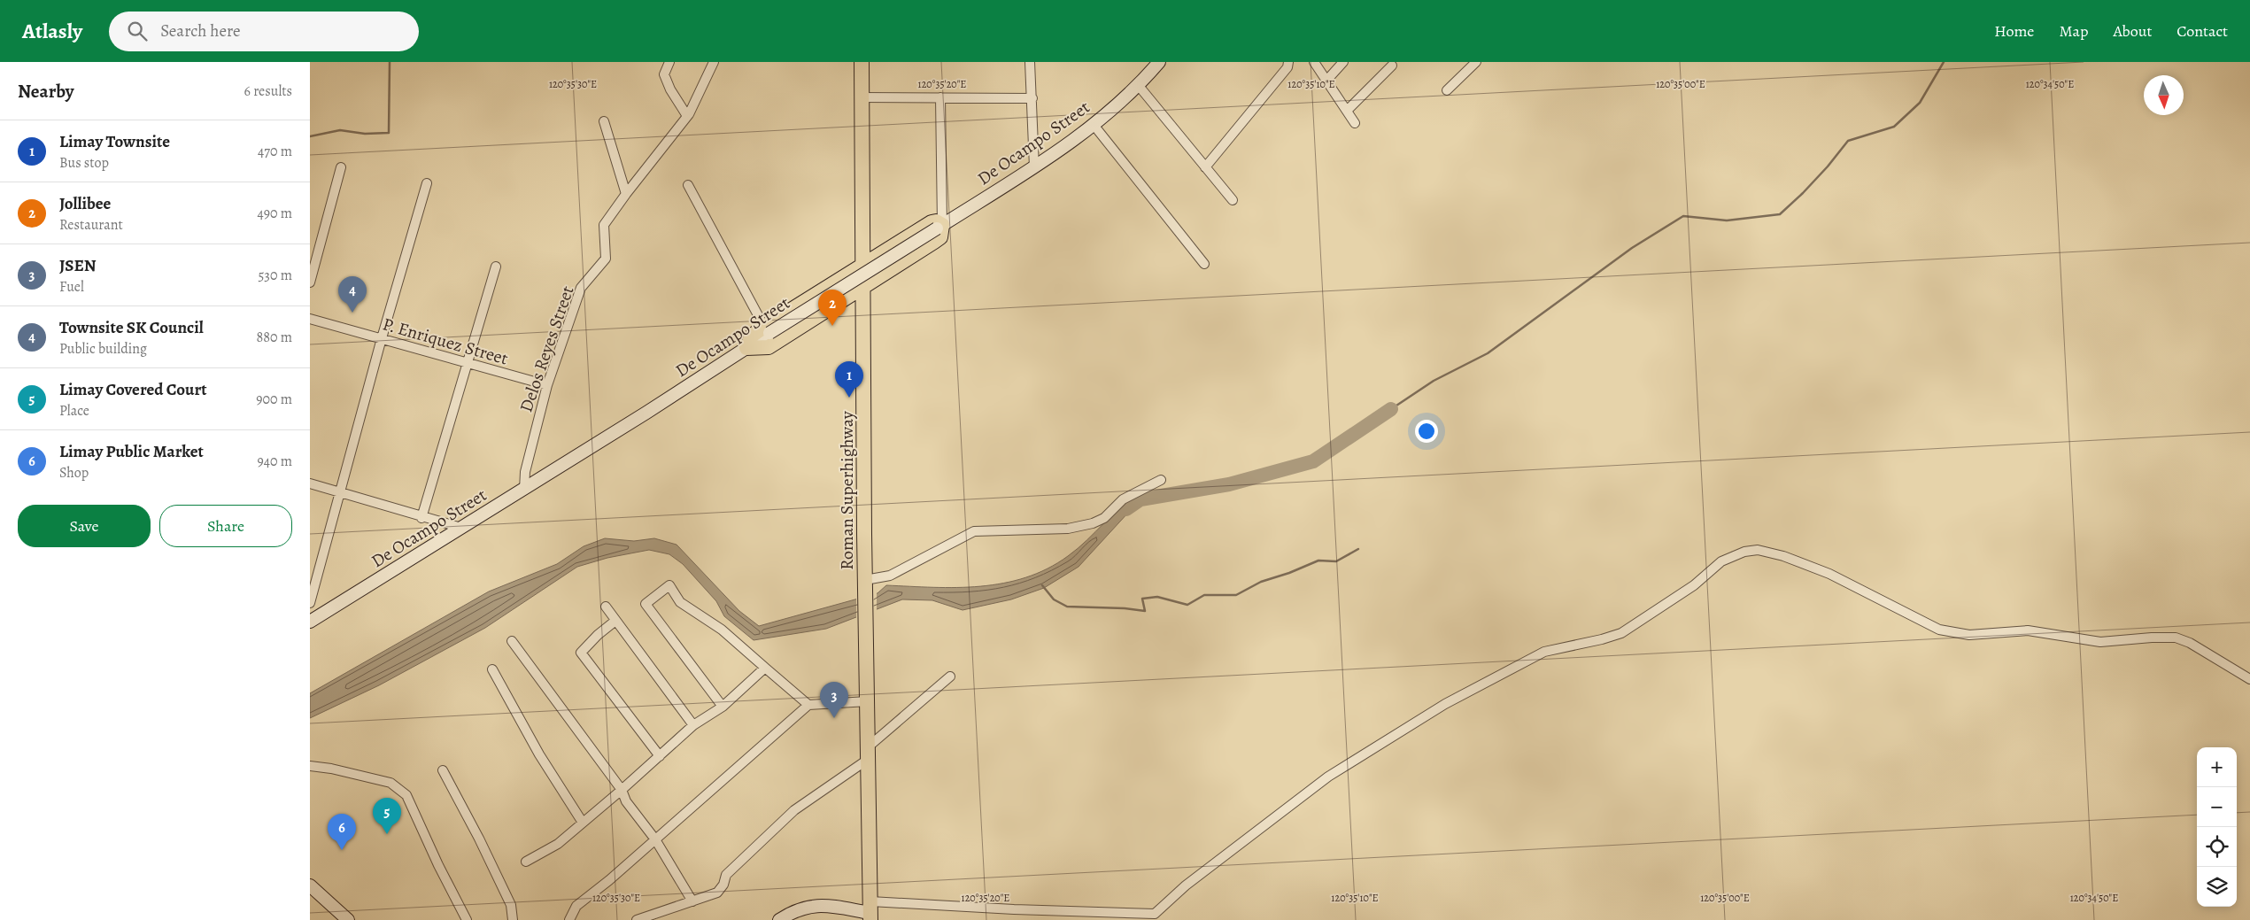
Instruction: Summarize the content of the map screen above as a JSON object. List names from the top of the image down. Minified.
{"streets":{"main road":["Roman Superhighway"],"street":["De Ocampo Street","P. Enriquez Street","Delos Reyes Street"]},"crossings":[["De Ocampo Street","Delos Reyes Street"],["P. Enriquez Street","Delos Reyes Street"]],"north":"bottom","page":{"header":"Atlasly","search":"Search here","nav":["Home","Map","About","Contact"],"heading":["Nearby","6 results"],"list":[{"mark":"1","name":"Limay Townsite","note":"Bus stop","value":"470 m"},{"mark":"2","name":"Jollibee","note":"Restaurant","value":"490 m"},{"mark":"3","name":"JSEN","note":"Fuel","value":"530 m"},{"mark":"4","name":"Townsite SK Council","note":"Public building","value":"880 m"},{"mark":"5","name":"Limay Covered Court","note":"Place","value":"900 m"},{"mark":"6","name":"Limay Public Market","note":"Shop","value":"940 m"}],"pins":["4","2","1","3","5","6"],"buttons":["Save","Share"],"map_buttons":["+","−"]},"coordinates":["120°35'30\"E","120°35'20\"E","120°35'10\"E","120°35'00\"E","120°34'50\"E"]}
